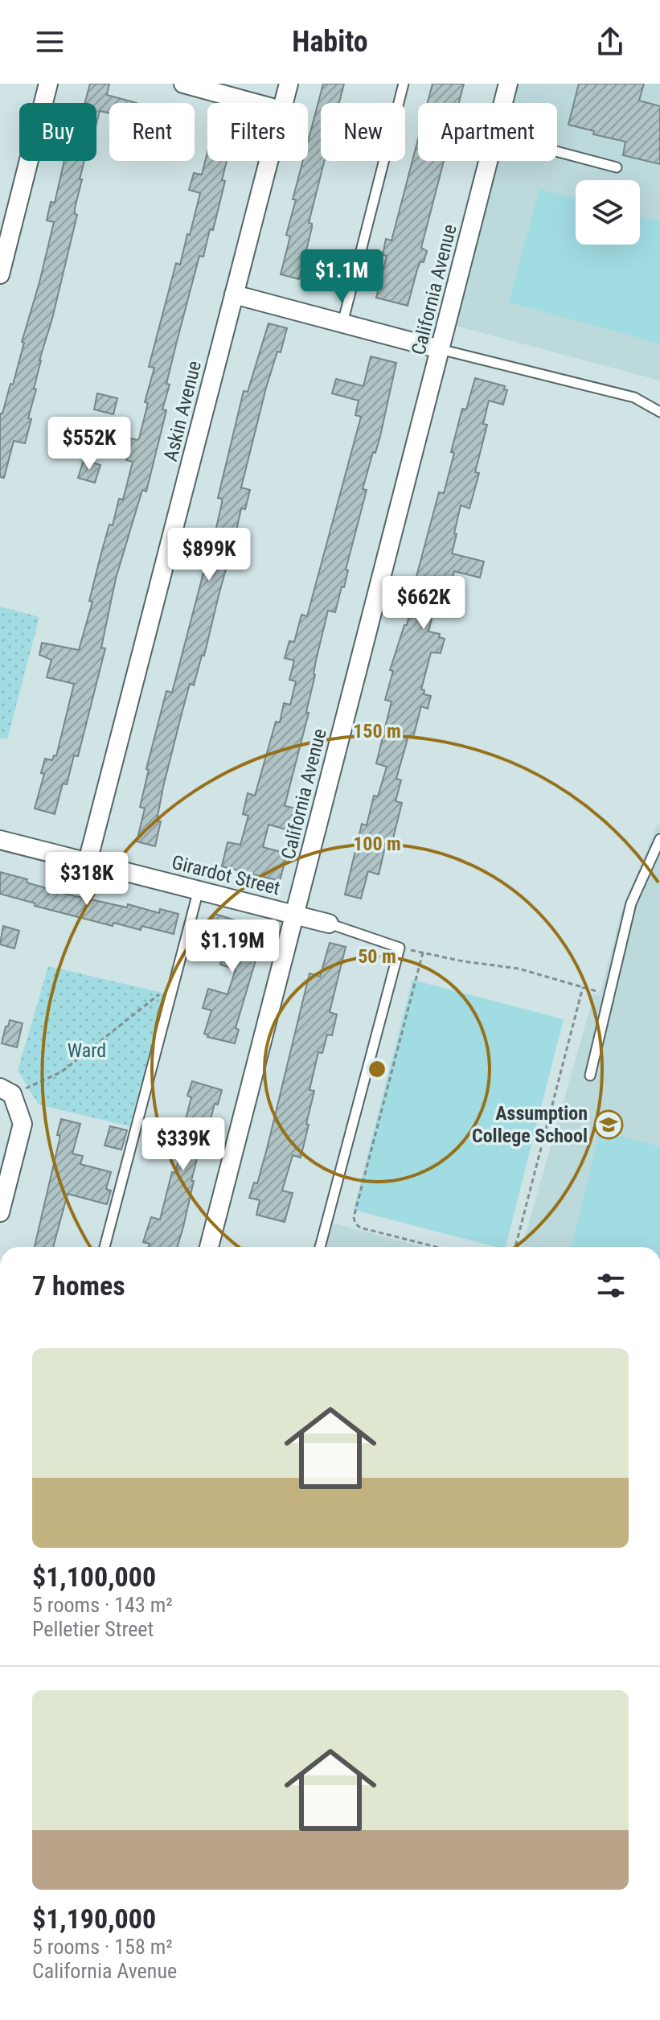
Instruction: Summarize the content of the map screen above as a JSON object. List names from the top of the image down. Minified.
{"streets":{"street":["California Avenue","Askin Avenue","Girardot Street"]},"crossings":[["California Avenue","Girardot Street"],["Askin Avenue","Girardot Street"]],"parks":["Ward"],"places":{"school or university":["Assumption College School"]},"page":{"header":"Habito","chip":["Buy","Rent","Filters","New","Apartment"],"price":["$1.1M","$552K","$899K","$662K","$318K","$1.19M","$339K"],"heading":"7 homes","list":[{"name":"$1,100,000","note":"5 rooms · 143 m² · Pelletier Street"},{"name":"$1,190,000","note":"5 rooms · 158 m² · California Avenue"}]},"rings":["150 m","100 m","50 m"]}
